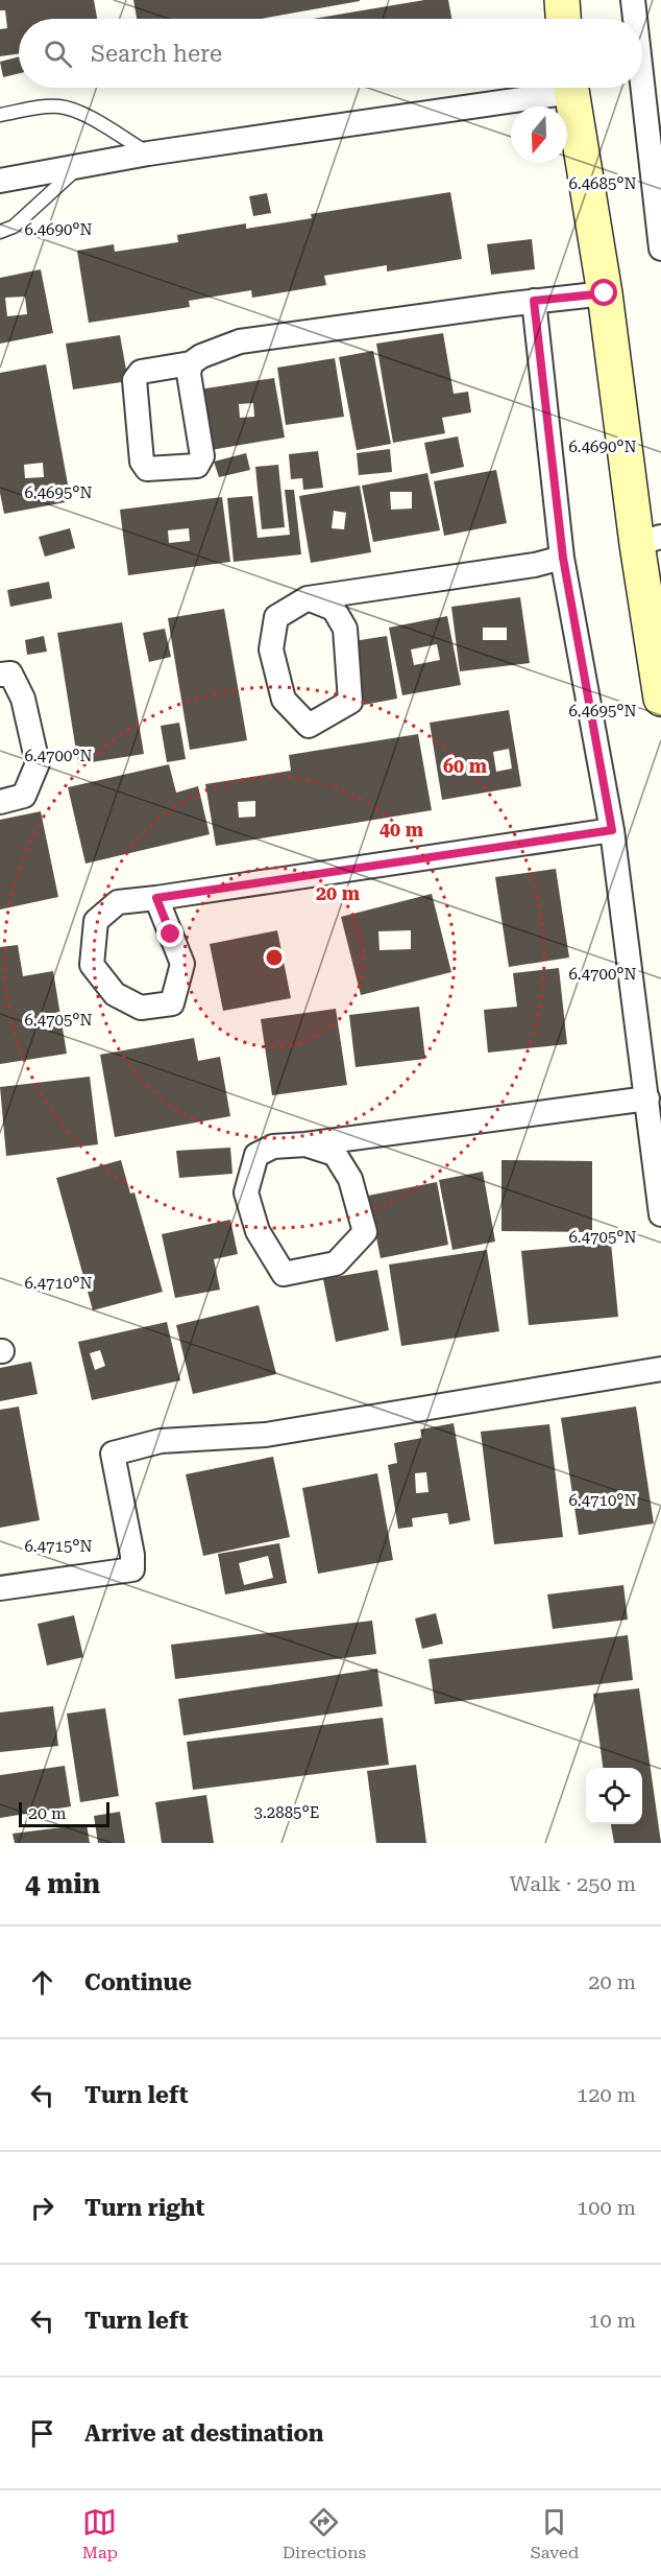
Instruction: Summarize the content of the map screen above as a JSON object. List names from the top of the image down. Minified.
{"scale_bar":"20 m","north":"bottom","page":{"search":"Search here","scale":"20 m","heading":["4 min","Walk · 250 m"],"list":[["Continue","20 m"],["Turn left","120 m"],["Turn right","100 m"],["Turn left","10 m"],"Arrive at destination"],"nav":["Map","Directions","Saved"]},"coordinates":["6.4685°N","6.4690°N","6.4695°N","6.4700°N","6.4705°N","6.4710°N","6.4715°N","3.2885°E"],"rings":["60 m","40 m","20 m"]}
